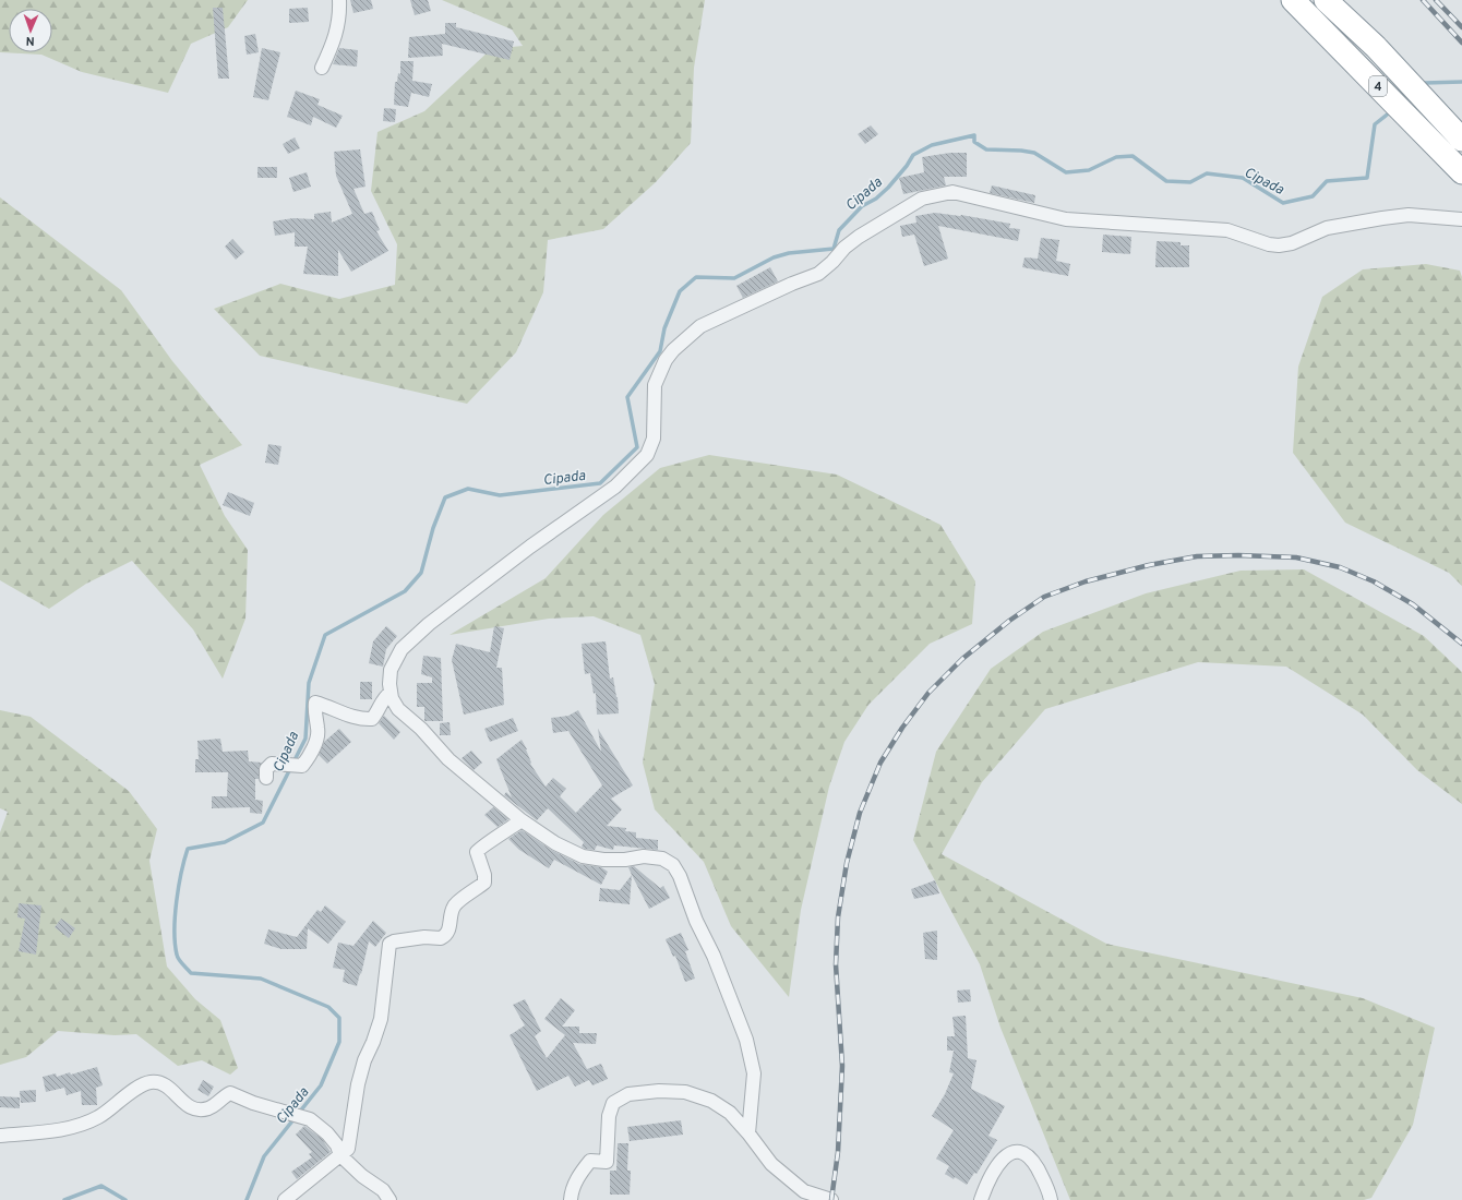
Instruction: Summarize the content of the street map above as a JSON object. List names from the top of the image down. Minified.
{"streets":{"highway":["4"]},"water":["Cipada"],"north":"bottom"}
